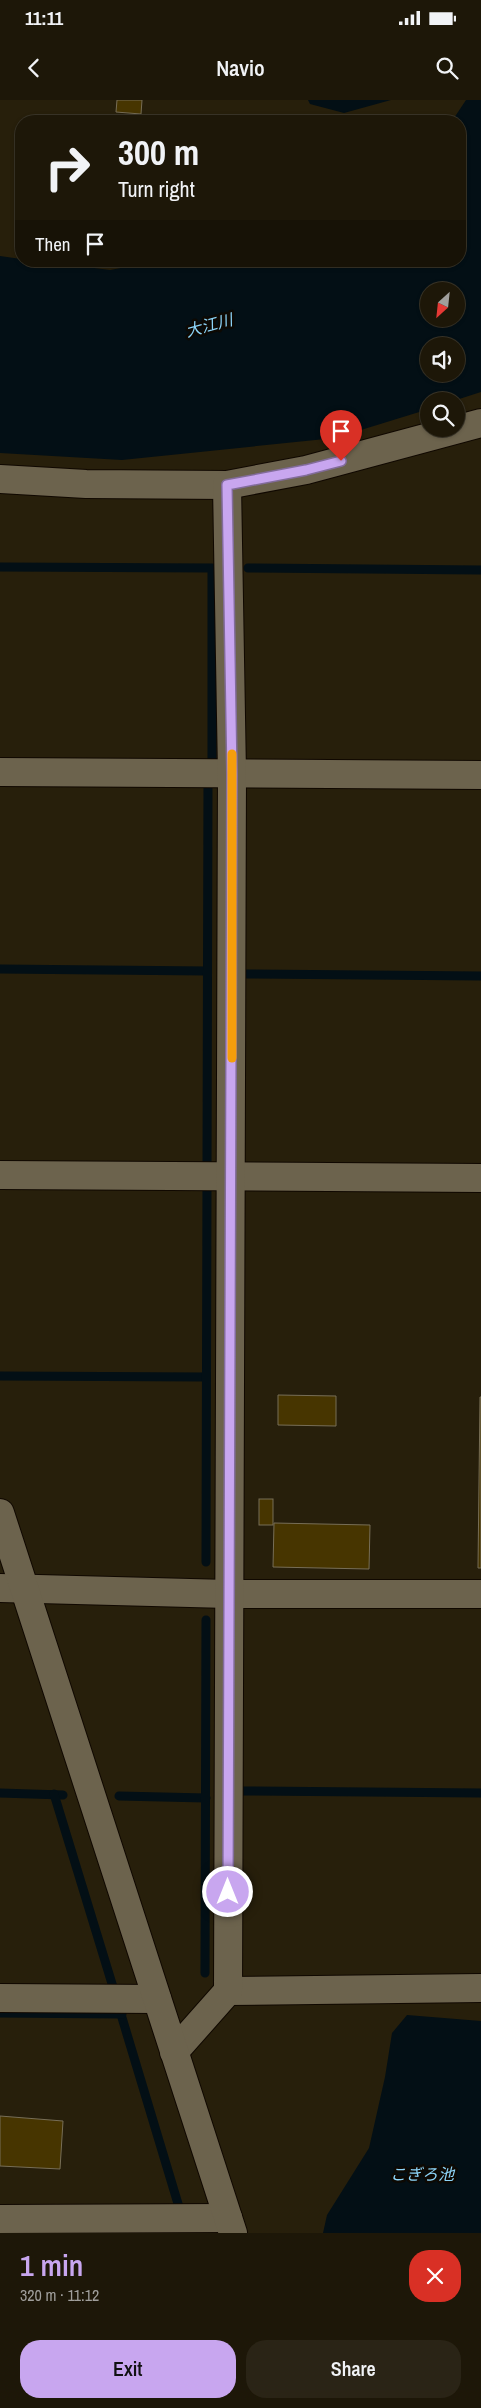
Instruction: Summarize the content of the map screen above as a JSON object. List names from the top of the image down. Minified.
{"water":["大江川","こぎろ池"],"north":"bottom left","page":{"status":"11:11","header":"Navio","turn":["300 m","Turn right"],"then":"Then","heading":["1 min","320 m · 11:12"],"buttons":["Exit","Share"]}}
